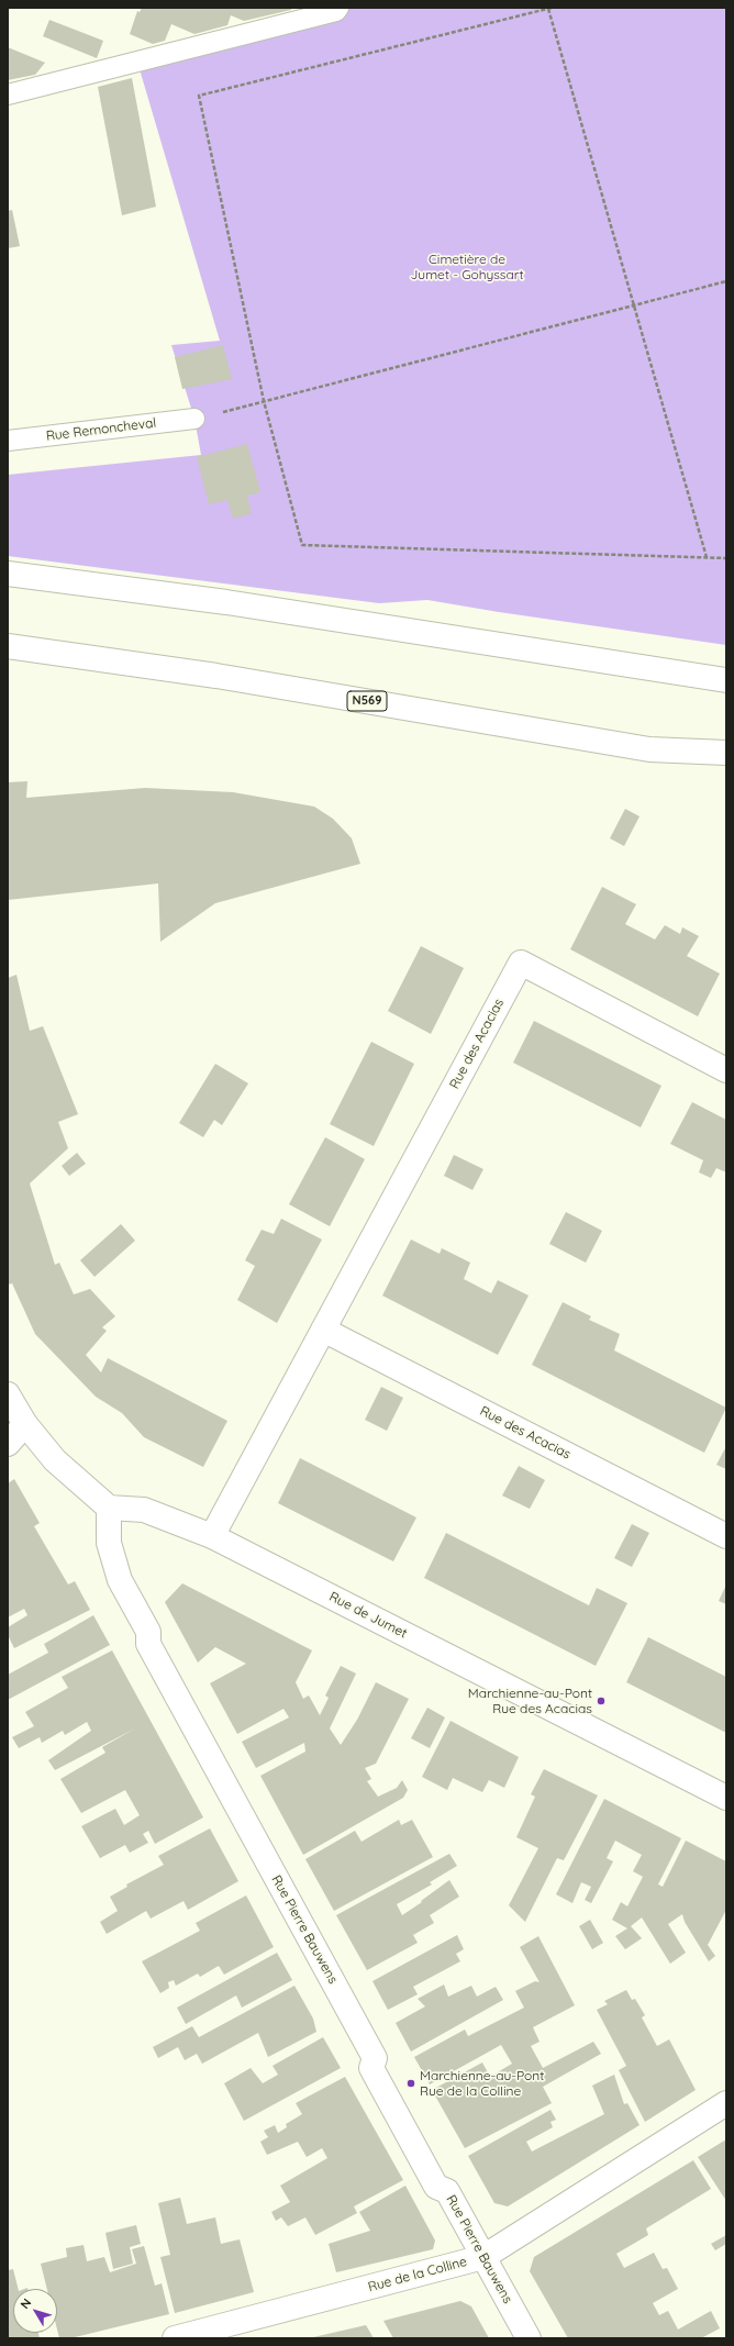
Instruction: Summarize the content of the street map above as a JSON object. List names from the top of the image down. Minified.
{"streets":{"main road":["N569","Rue des Acacias","Rue de Jumet","Rue Pierre Bauwens","Rue de la Colline"],"lane":["Rue Remoncheval"]},"crossings":[["Rue des Acacias","Rue de Jumet"],["Rue de Jumet","Rue Pierre Bauwens"],["Rue Pierre Bauwens","Rue de la Colline"]],"parks":["Cimetière de Jumet - Gohyssart"],"places":["Marchienne-au-Pont Rue des Acacias","Marchienne-au-Pont Rue de la Colline"],"north":"top left"}
